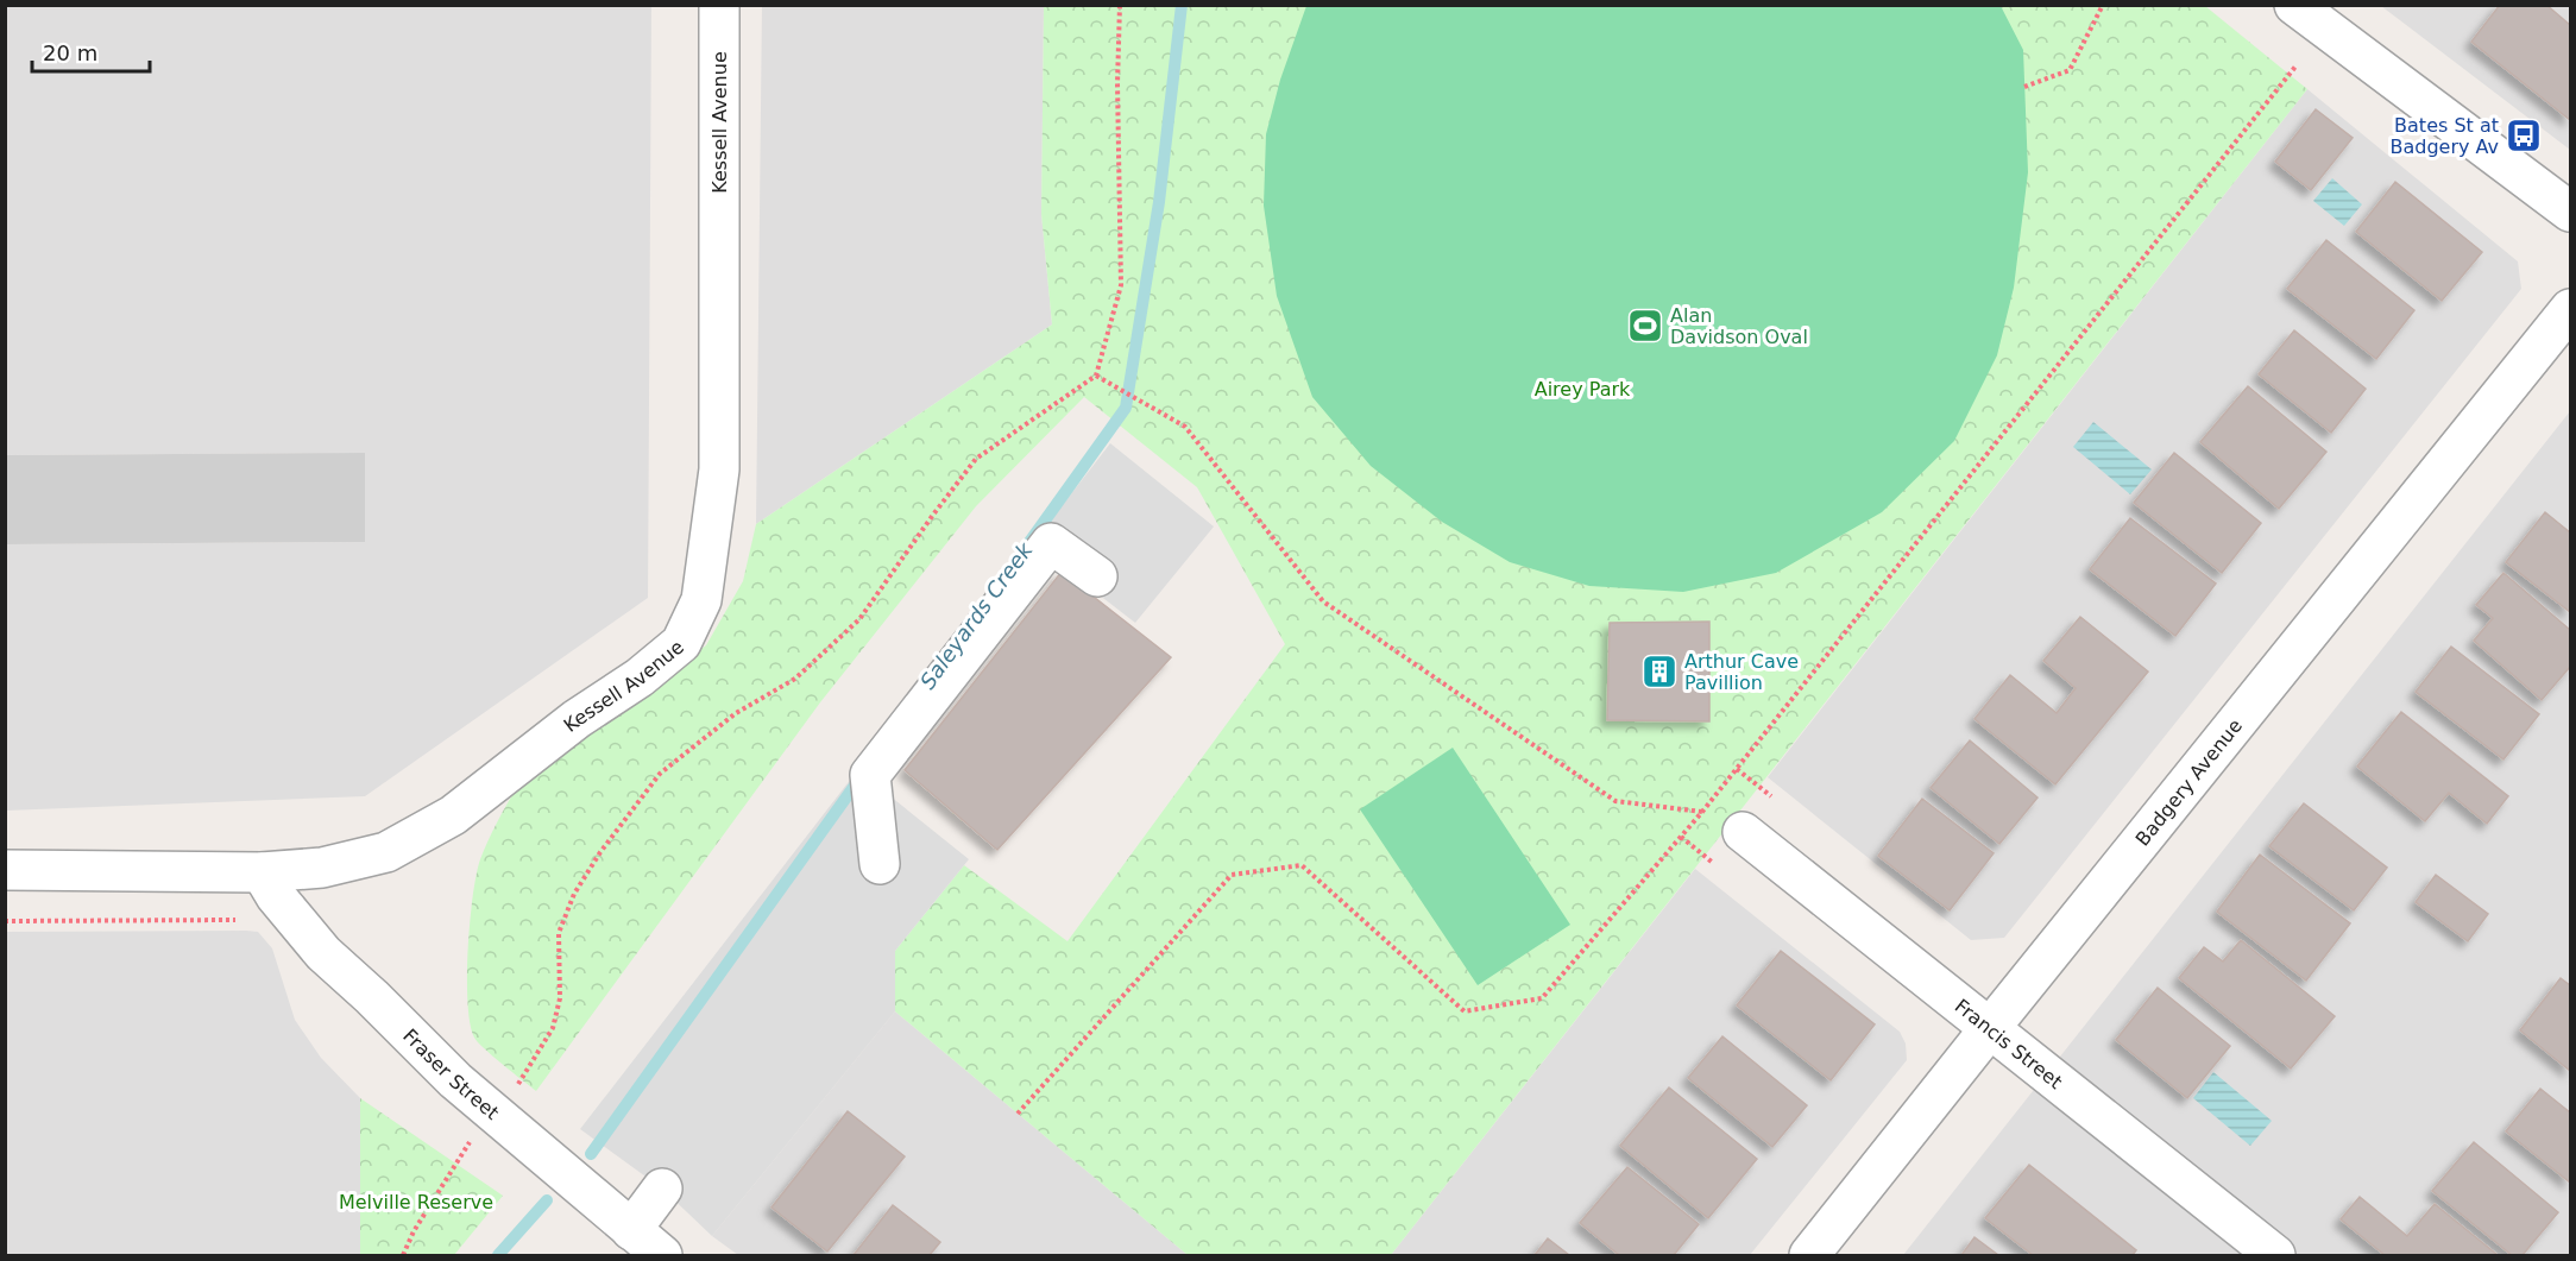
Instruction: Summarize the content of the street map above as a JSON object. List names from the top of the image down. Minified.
{"streets":{"street":["Kessell Avenue","Badgery Avenue","Francis Street","Fraser Street"]},"crossings":[["Kessell Avenue","Fraser Street"],["Badgery Avenue","Francis Street"]],"water":["Saleyards Creek"],"parks":["Airey Park","Melville Reserve"],"places":{"bus stop":["Bates St at Badgery Av"],"sports":["Alan Davidson Oval"],"building":["Arthur Cave Pavillion"]},"scale_bar":"20 m"}
